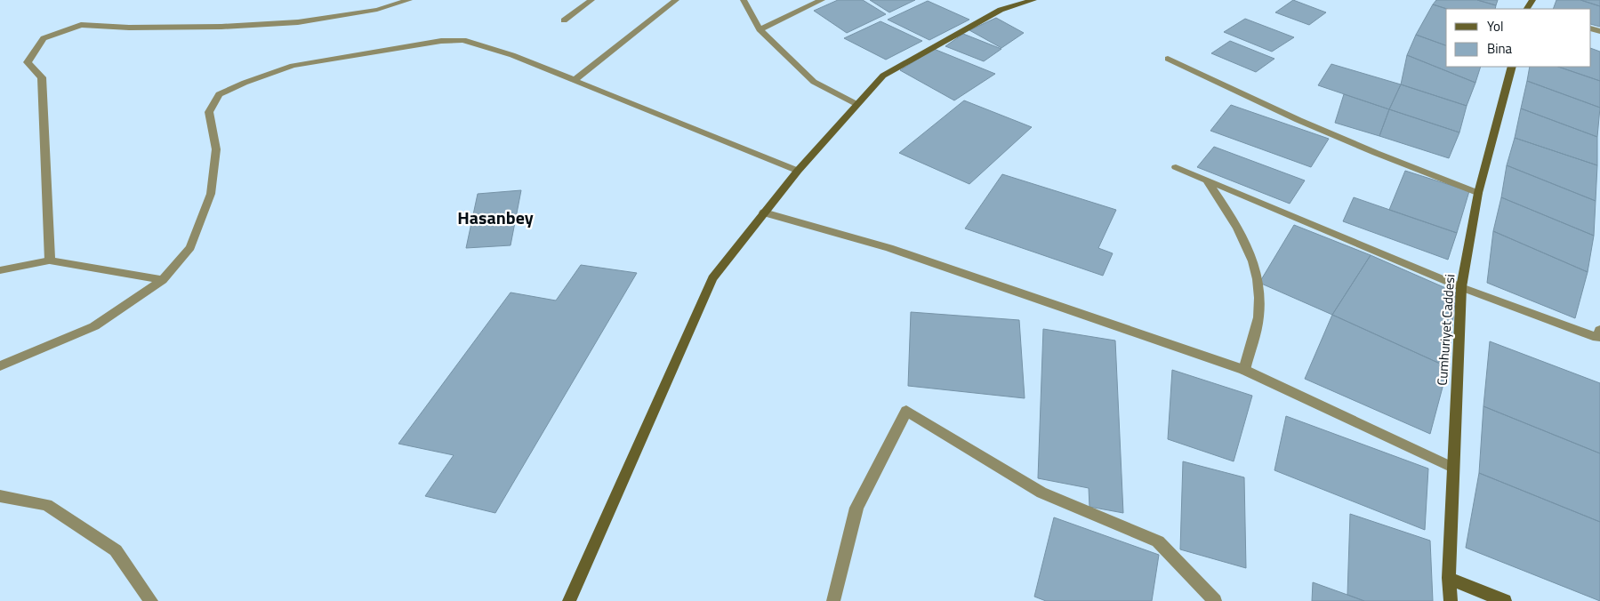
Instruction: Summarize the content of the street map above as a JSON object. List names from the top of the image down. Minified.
{"streets":{"main road":["Cumhuriyet Caddesi"]},"districts":["Hasanbey"],"legend":["Yol","Bina"]}
